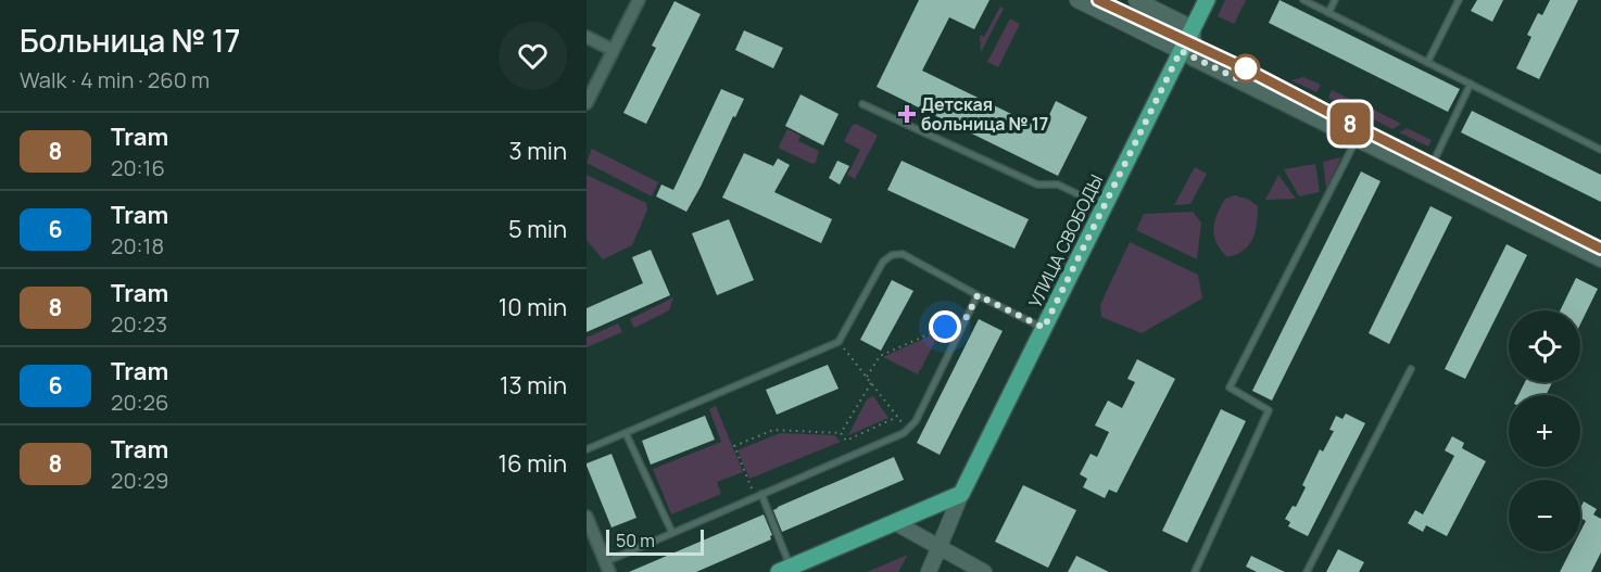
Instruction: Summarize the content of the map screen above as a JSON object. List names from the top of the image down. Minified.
{"streets":{"main road":["УЛИЦА СВОБОДЫ"]},"places":{"health":["Детская больница № 17"]},"lines":["tram line 8"],"scale_bar":"50 m","page":{"heading":["Больница № 17","Walk · 4 min · 260 m"],"on_map":"8","list":[{"mark":"8","name":"Tram","note":"20:16","value":"3 min"},{"mark":"6","name":"Tram","note":"20:18","value":"5 min"},{"mark":"8","name":"Tram","note":"20:23","value":"10 min"},{"mark":"6","name":"Tram","note":"20:26","value":"13 min"},{"mark":"8","name":"Tram","note":"20:29","value":"16 min"}],"map_buttons":["+","−"],"scale":"50 m"}}
